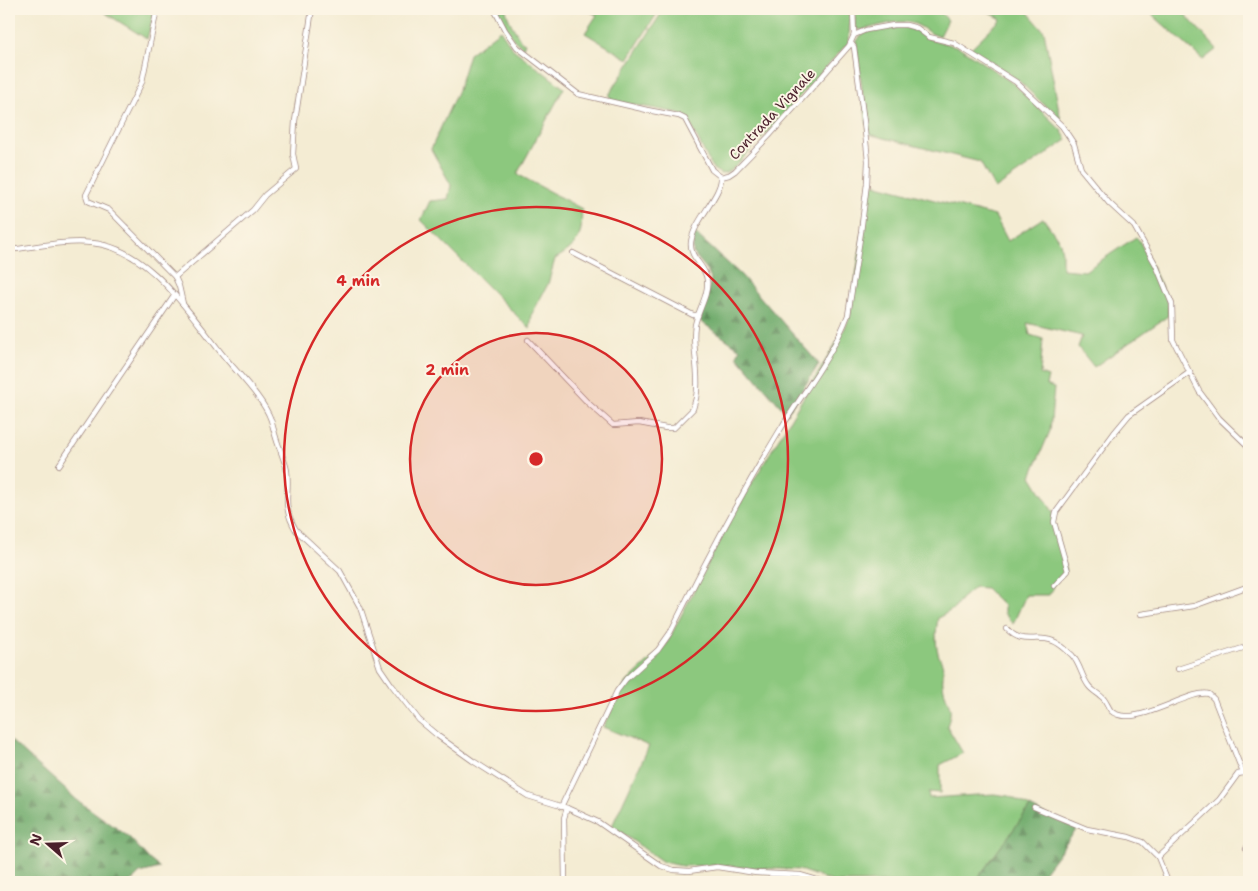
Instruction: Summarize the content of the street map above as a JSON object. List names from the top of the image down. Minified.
{"streets":{"street":["Contrada Vignale"]},"north":"left","rings":["4 min","2 min"]}
